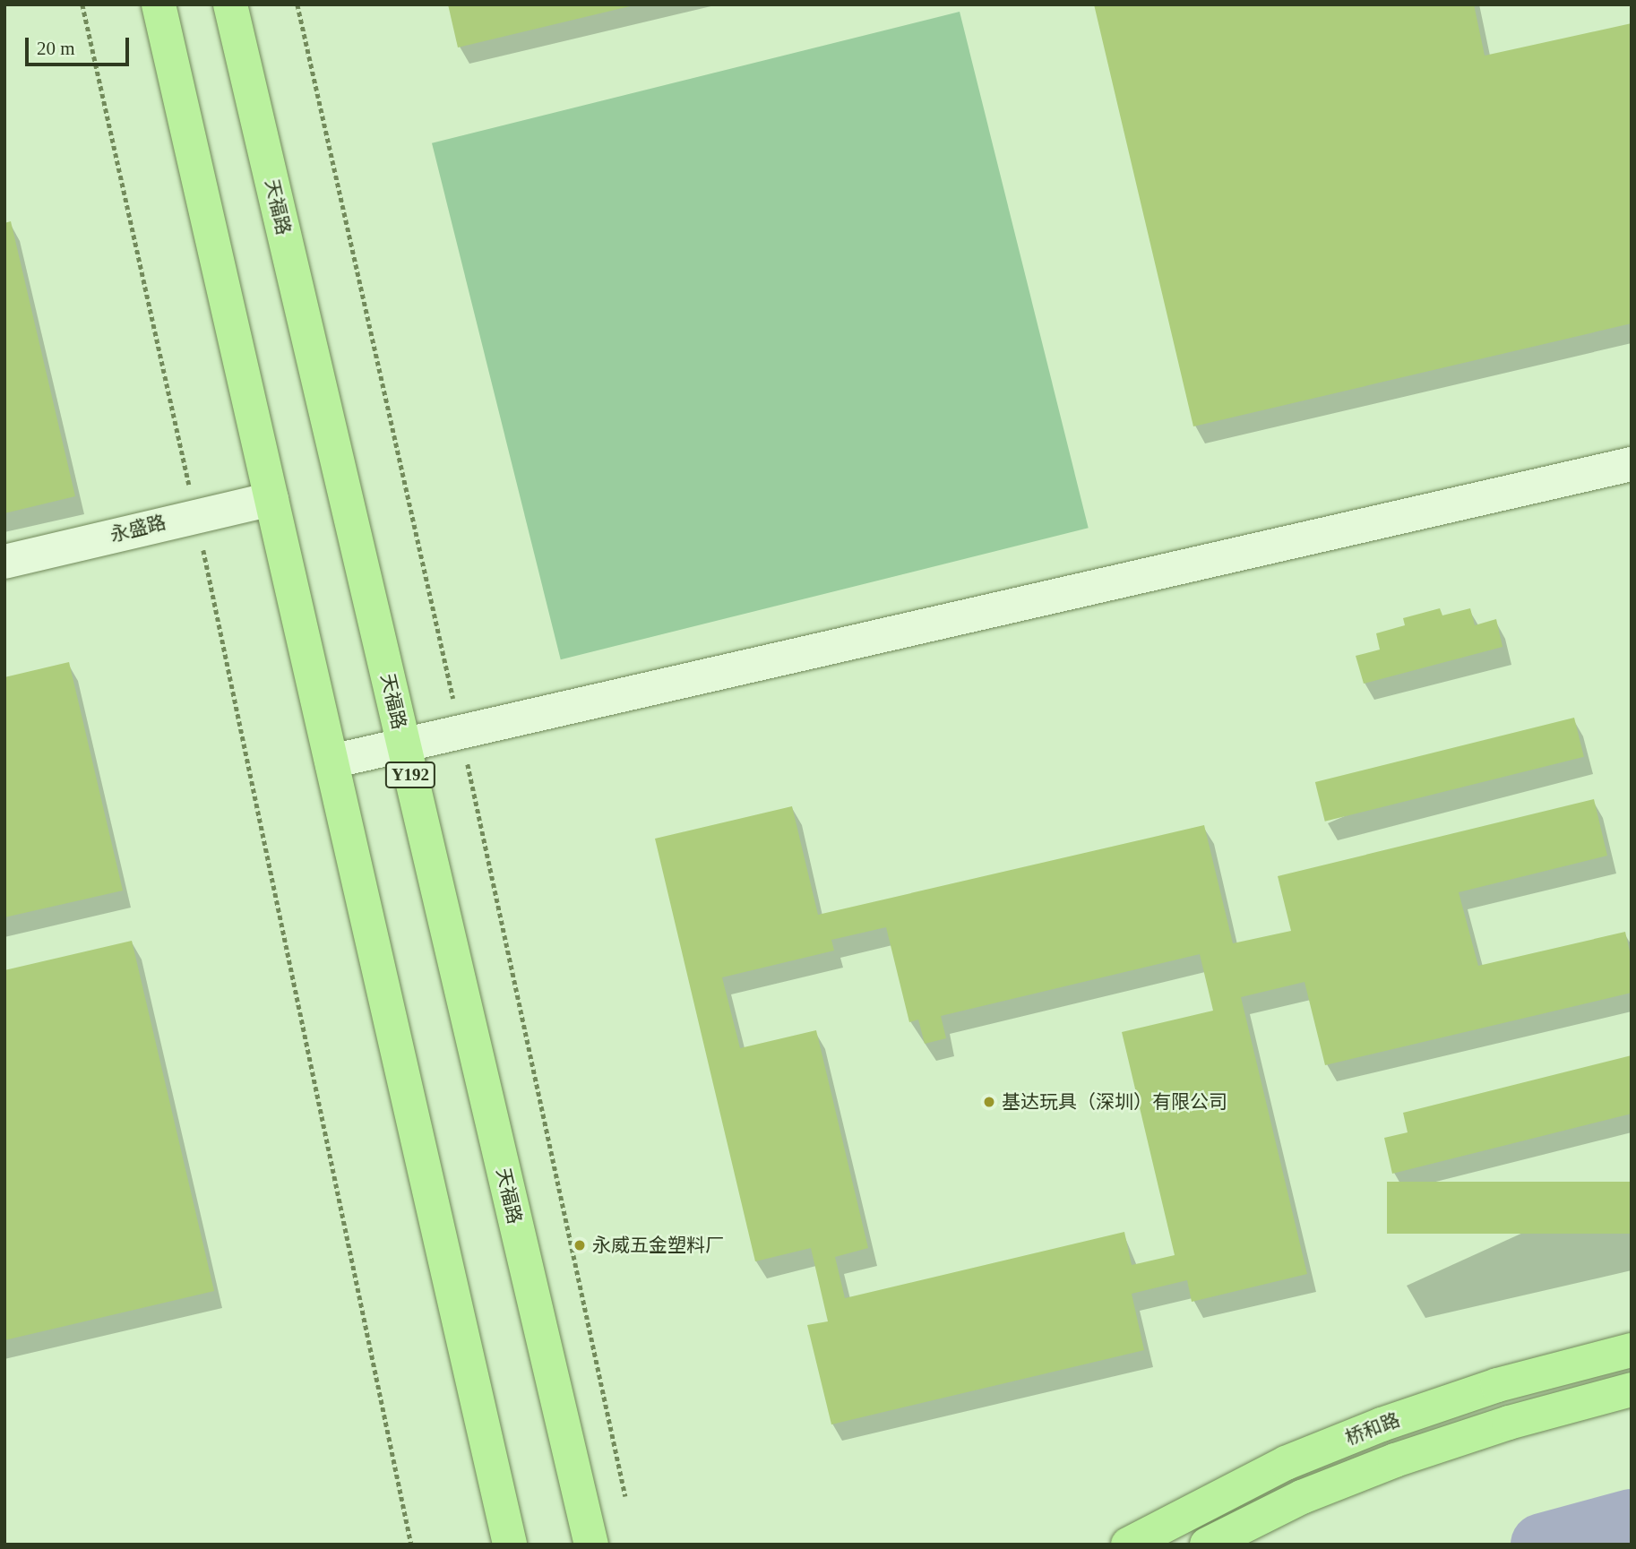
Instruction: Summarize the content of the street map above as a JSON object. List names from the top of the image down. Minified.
{"streets":{"main road":["天福路","Y192","桥和路"],"street":["永盛路"]},"places":["基达玩具（深圳）有限公司","永威五金塑料厂"],"scale_bar":"20 m"}
